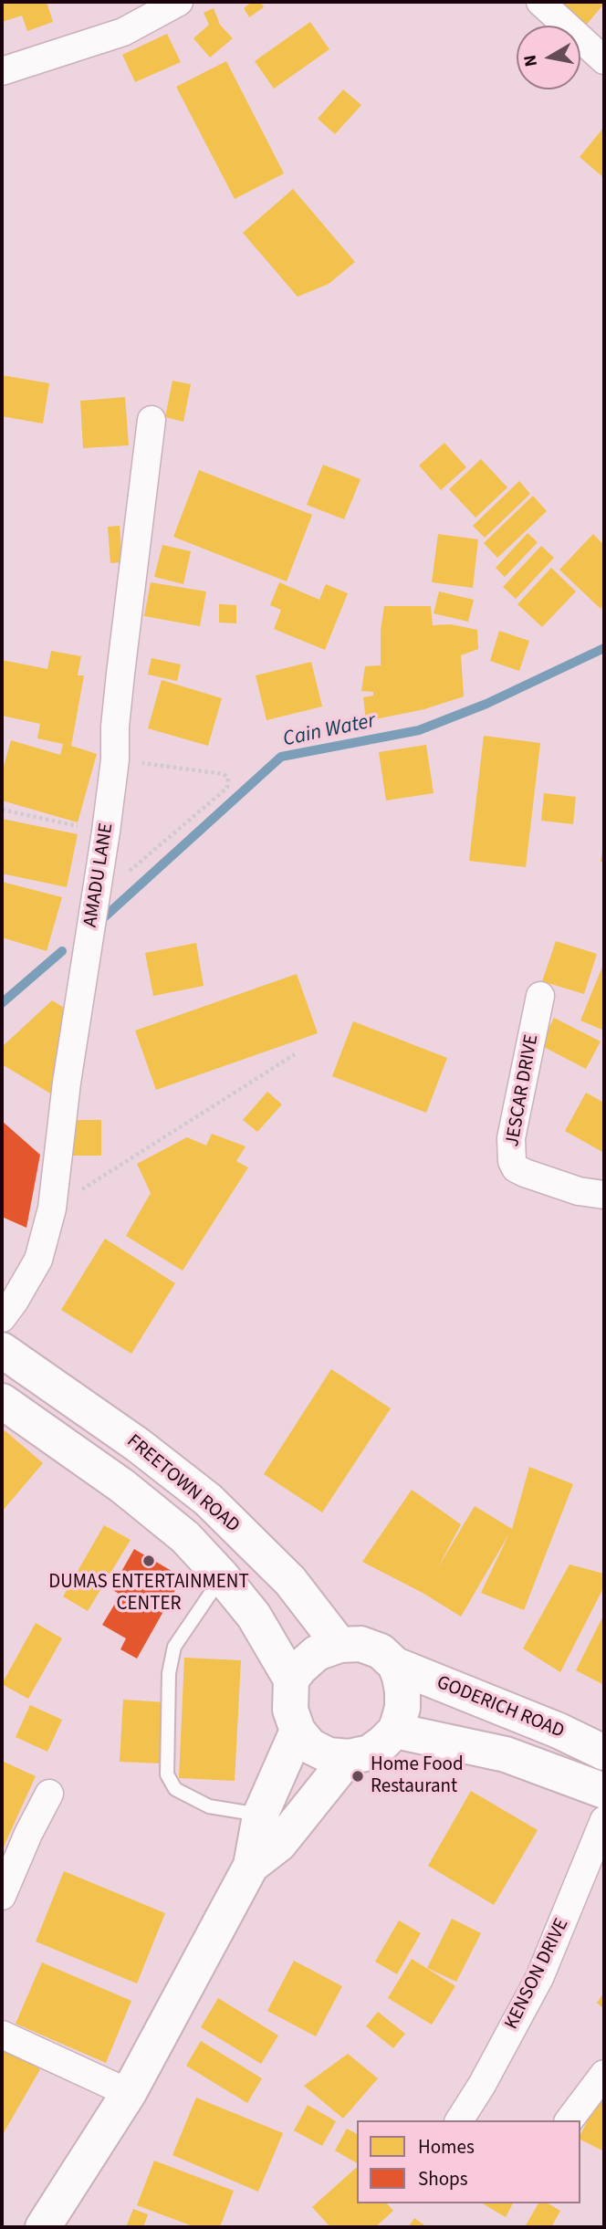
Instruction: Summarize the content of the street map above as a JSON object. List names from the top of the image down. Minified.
{"streets":{"main road":["FREETOWN ROAD","GODERICH ROAD"],"street":["AMADU LANE","JESCAR DRIVE","KENSON DRIVE"]},"crossings":[["FREETOWN ROAD","GODERICH ROAD"]],"water":["Cain Water"],"places":["DUMAS ENTERTAINMENT CENTER","Home Food Restaurant"],"legend":["Homes","Shops"],"north":"left"}
